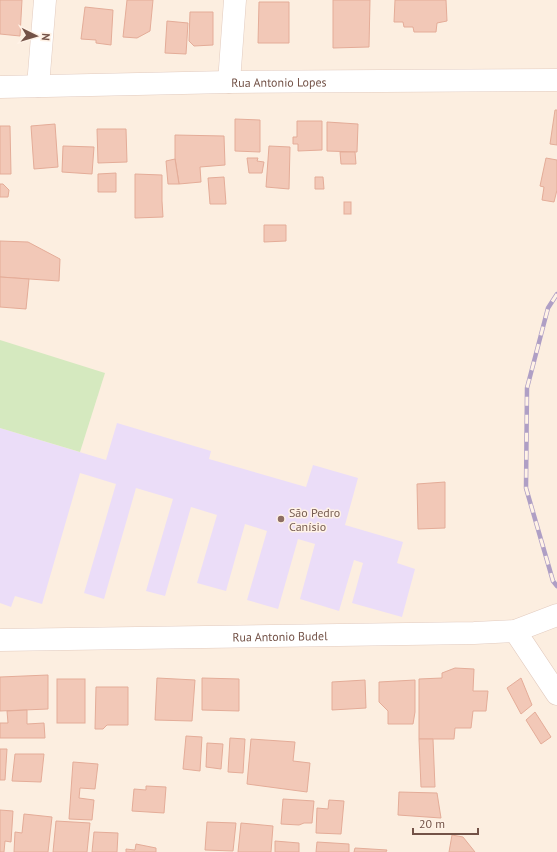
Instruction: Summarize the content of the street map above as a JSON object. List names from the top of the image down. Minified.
{"streets":{"street":["Rua Antonio Lopes","Rua Antonio Budel"]},"places":["São Pedro Canísio"],"scale_bar":"20 m","north":"right"}
